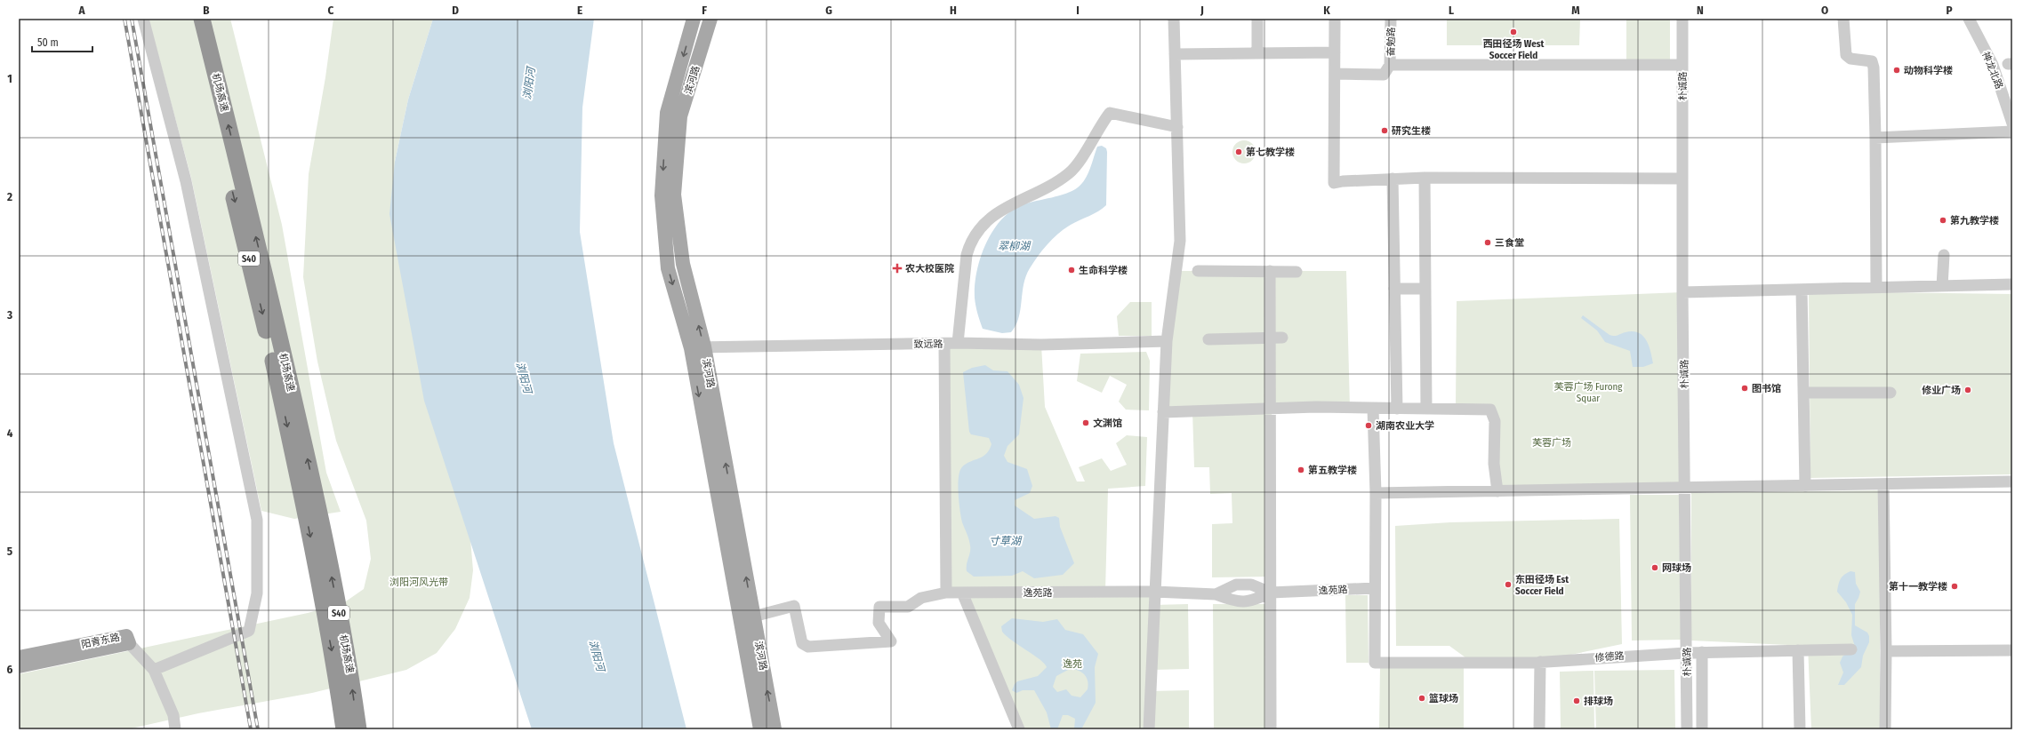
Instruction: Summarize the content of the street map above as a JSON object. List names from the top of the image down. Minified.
{"streets":{"highway":["机场高速","S40"],"main road":["滨河路","阳青东路"],"street":["奋勉路","神龙北路","朴诚路","致远路","逸苑路","修德路"]},"crossings":[["滨河路","致远路"],["滨河路","逸苑路"],["朴诚路","修德路"],["逸苑路","修德路"]],"water":["浏阳河","翠柳湖","寸草湖"],"parks":["芙蓉广场 Furong Squar","芙蓉广场","浏阳河风光带","逸苑"],"places":{"other":["西田径场 West Soccer Field","动物科学楼","研究生楼","第七教学楼","第九教学楼","三食堂","生命科学楼","图书馆","修业广场","文渊馆","湖南农业大学","第五教学楼","网球场","东田径场 Est Soccer Field","第十一教学楼","篮球场","排球场"],"health":["农大校医院"]},"scale_bar":"50 m","grid":{"columns":["A","B","C","D","E","F","G","H","I","J","K","L","M","N","O","P"],"rows":["1","2","3","4","5","6"]}}
